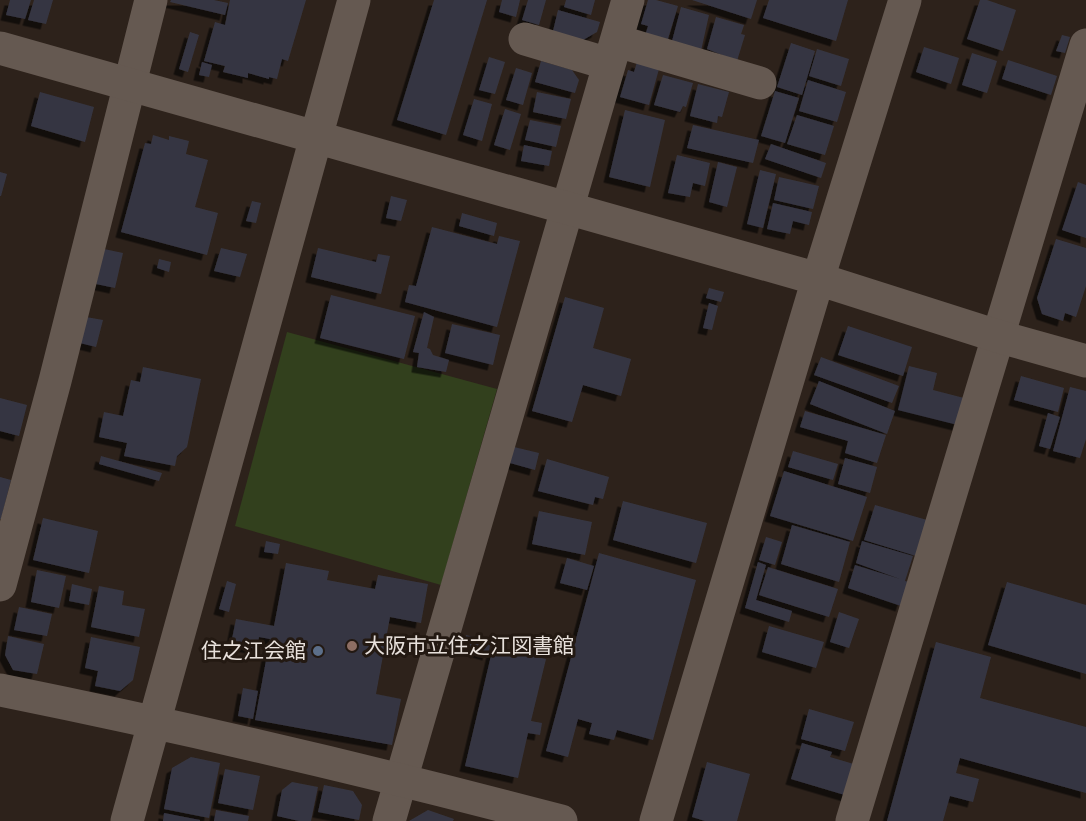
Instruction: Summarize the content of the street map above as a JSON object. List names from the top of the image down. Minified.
{"places":["大阪市立住之江図書館","住之江会館"]}
